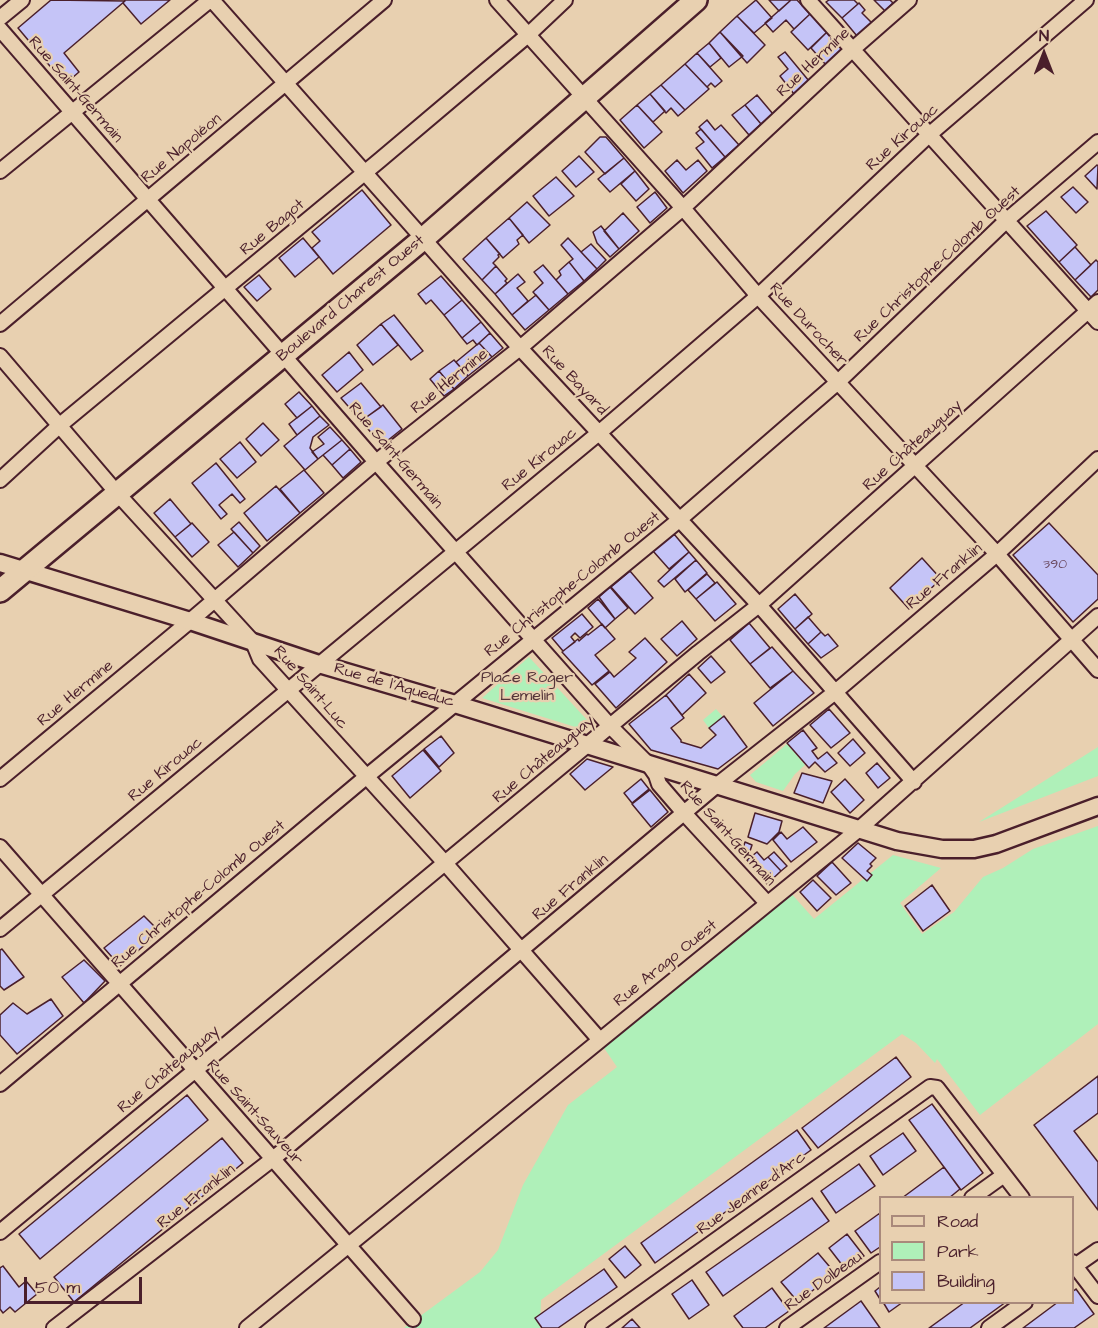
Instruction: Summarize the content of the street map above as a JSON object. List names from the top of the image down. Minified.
{"streets":{"main road":["Boulevard Charest Ouest"],"street":["Rue Hermine","Rue Saint-Germain","Rue Kirouac","Rue Napoléon","Rue Bagot","Rue Christophe-Colomb Ouest","Rue Durocher","Rue Bayard","Rue Châteauguay","Rue Franklin","Rue de l'Aqueduc","Rue Saint-Luc","Rue Arago Ouest","Rue Saint-Sauveur","Rue Jeanne-d'Arc","Rue Dolbeau"]},"crossings":[["Rue Hermine","Rue Saint-Germain"],["Rue Hermine","Rue Durocher"],["Rue Hermine","Rue Bayard"],["Rue Hermine","Rue de l'Aqueduc"],["Rue Hermine","Rue Saint-Luc"],["Rue Saint-Germain","Rue Kirouac"],["Rue Saint-Germain","Rue Napoléon"],["Rue Saint-Germain","Rue Bagot"],["Rue Saint-Germain","Rue Christophe-Colomb Ouest"],["Rue Saint-Germain","Boulevard Charest Ouest"],["Rue Saint-Germain","Rue Châteauguay"],["Rue Saint-Germain","Rue Franklin"],["Rue Saint-Germain","Rue de l'Aqueduc"],["Rue Saint-Germain","Rue Arago Ouest"],["Rue Kirouac","Rue Durocher"],["Rue Kirouac","Rue Bayard"],["Rue Kirouac","Rue de l'Aqueduc"],["Rue Kirouac","Rue Saint-Luc"],["Rue Kirouac","Rue Saint-Sauveur"],["Rue Napoléon","Rue Bayard"],["Rue Bagot","Rue Durocher"],["Rue Bagot","Rue Bayard"],["Rue Bagot","Rue Saint-Luc"],["Rue Christophe-Colomb Ouest","Rue Durocher"],["Rue Christophe-Colomb Ouest","Rue Bayard"],["Rue Christophe-Colomb Ouest","Rue de l'Aqueduc"],["Rue Christophe-Colomb Ouest","Rue Saint-Luc"],["Rue Christophe-Colomb Ouest","Rue Saint-Sauveur"],["Boulevard Charest Ouest","Rue Durocher"],["Boulevard Charest Ouest","Rue Bayard"],["Boulevard Charest Ouest","Rue de l'Aqueduc"],["Boulevard Charest Ouest","Rue Saint-Luc"],["Rue Durocher","Rue Châteauguay"],["Rue Durocher","Rue Franklin"],["Rue Durocher","Rue Arago Ouest"],["Rue Bayard","Rue Châteauguay"],["Rue Bayard","Rue Franklin"],["Rue Bayard","Rue Arago Ouest"],["Rue Châteauguay","Rue de l'Aqueduc"],["Rue Châteauguay","Rue Saint-Luc"],["Rue Châteauguay","Rue Saint-Sauveur"],["Rue Franklin","Rue de l'Aqueduc"],["Rue Franklin","Rue Saint-Luc"],["Rue Franklin","Rue Saint-Sauveur"],["Rue de l'Aqueduc","Rue Saint-Luc"],["Rue de l'Aqueduc","Rue Arago Ouest"],["Rue Saint-Luc","Rue Arago Ouest"],["Rue Arago Ouest","Rue Saint-Sauveur"]],"parks":["Place Roger Lemelin"],"house_numbers":["390"],"legend":["Road","Park","Building"],"scale_bar":"50 m","north":"top"}
